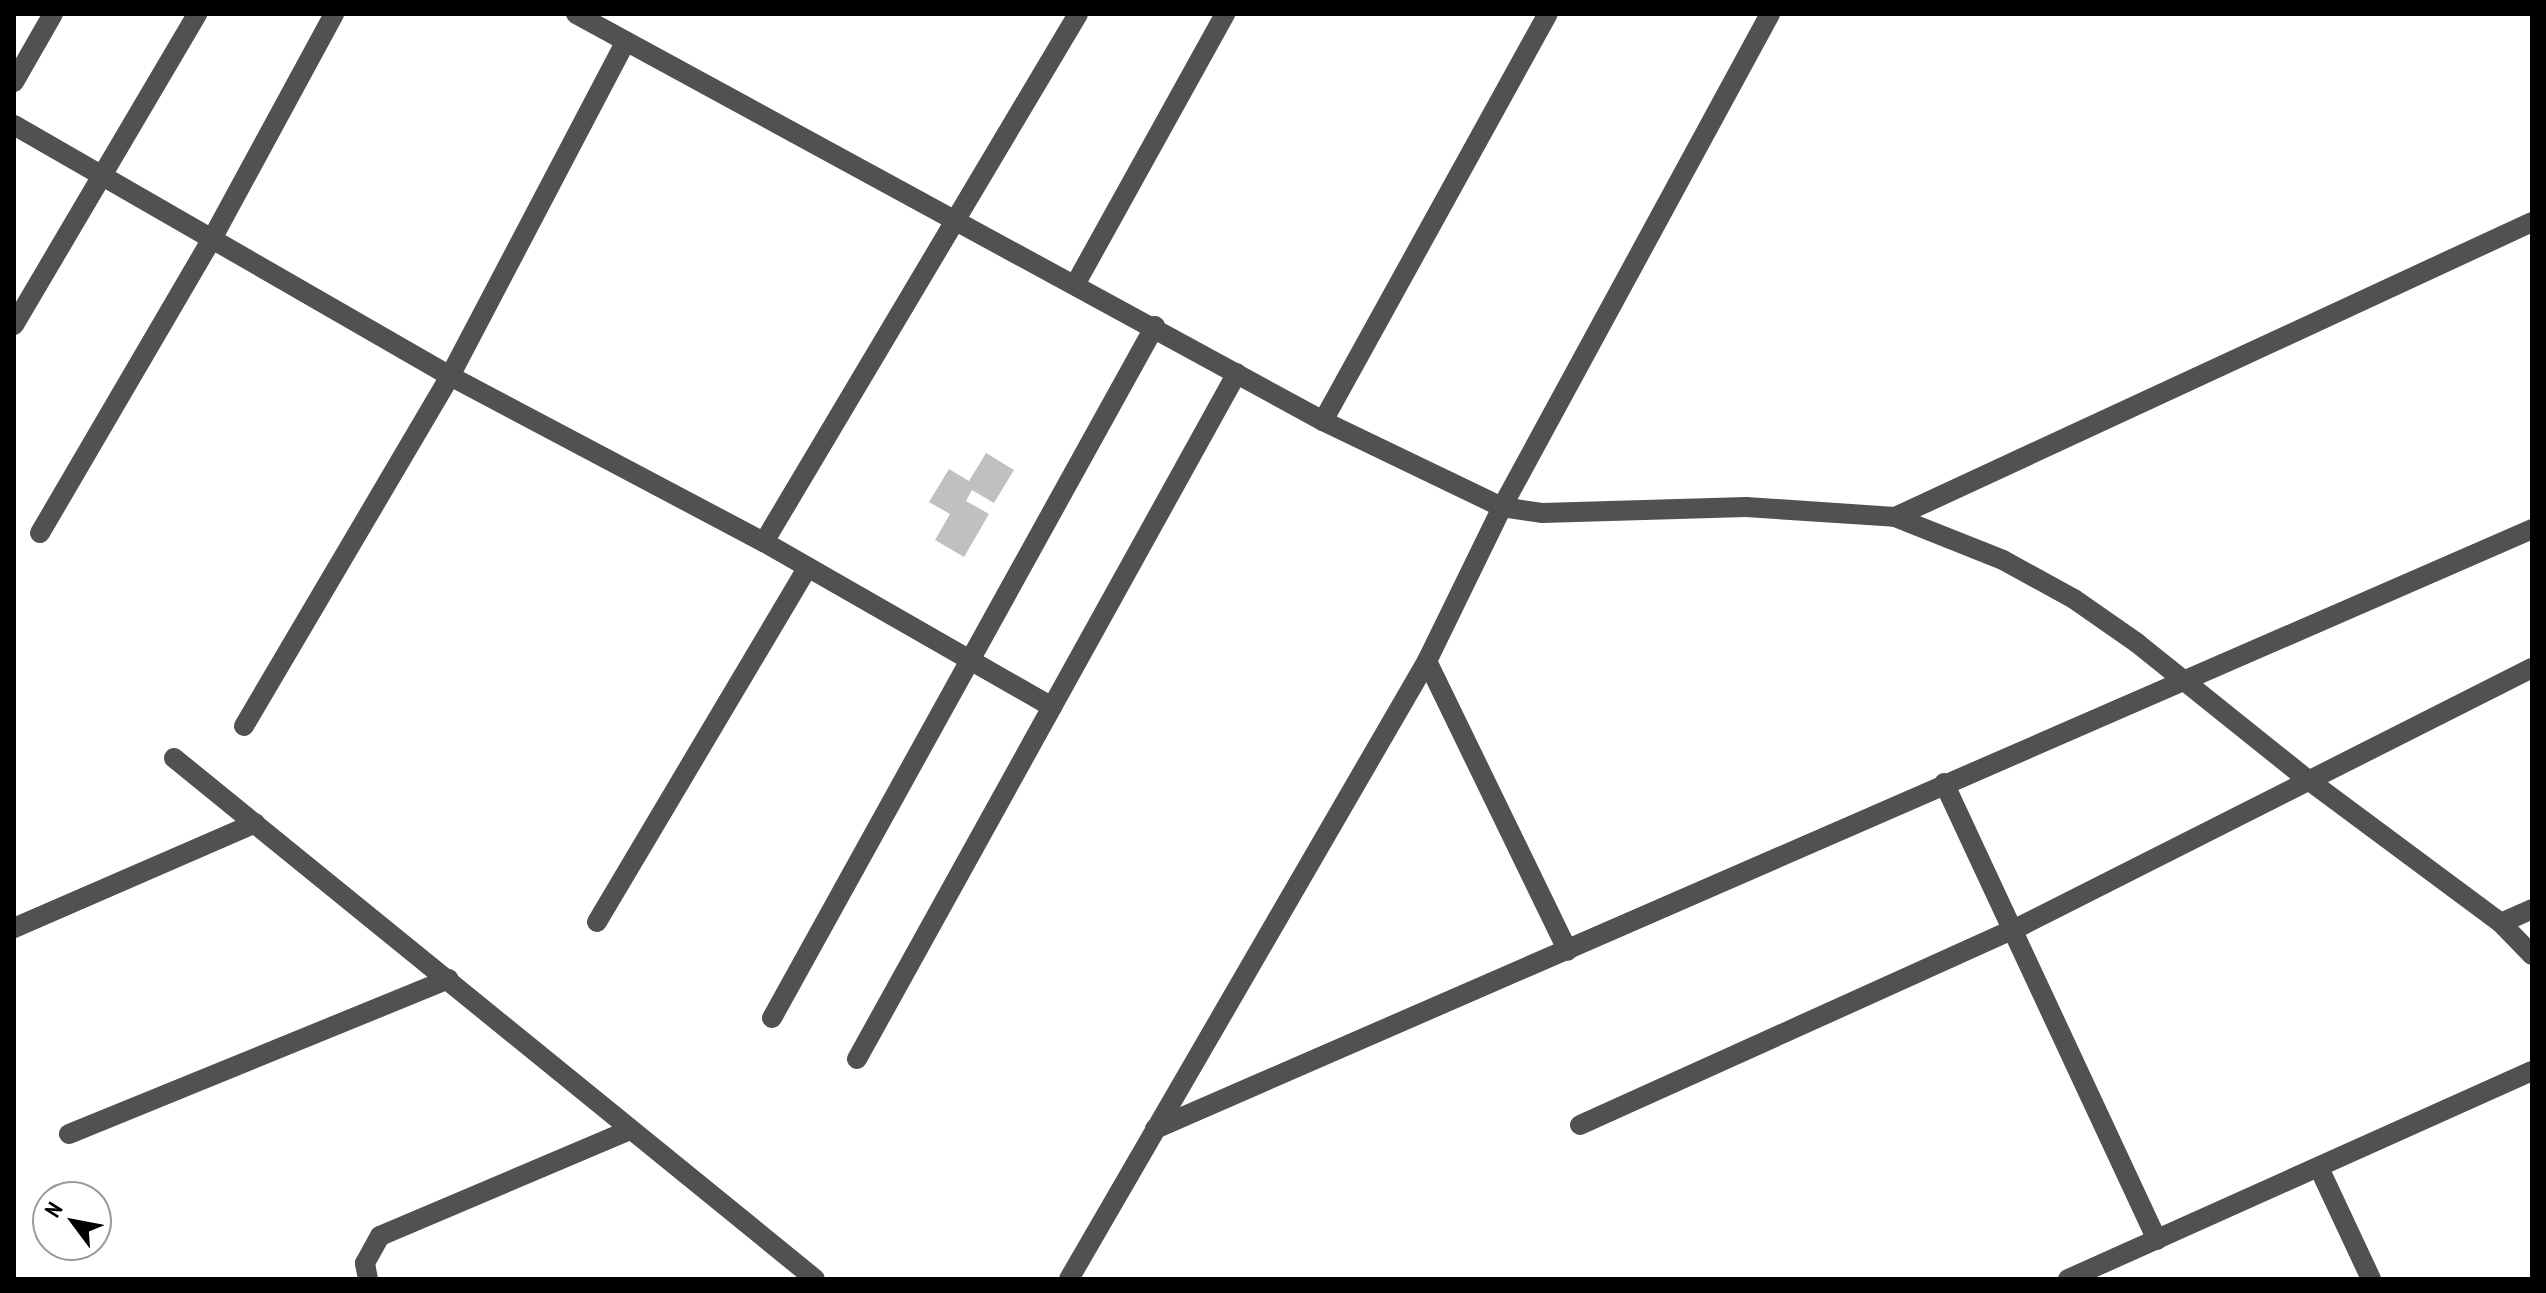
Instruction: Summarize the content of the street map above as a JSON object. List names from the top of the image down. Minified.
{"north":"top left"}
